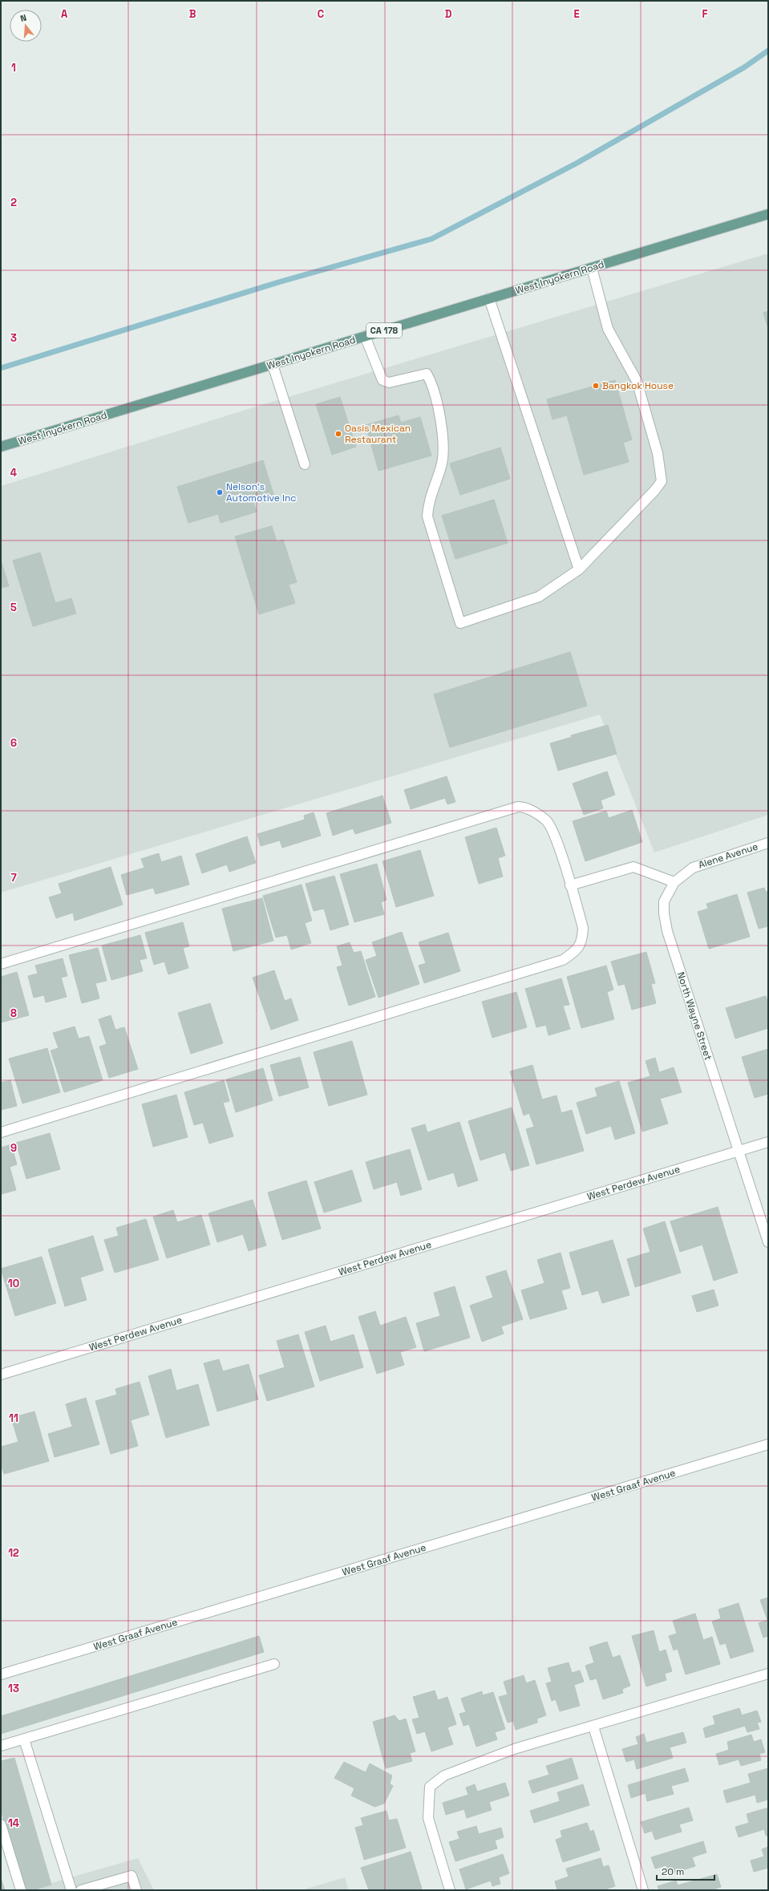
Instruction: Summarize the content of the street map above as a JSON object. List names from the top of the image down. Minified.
{"streets":{"main road":["West Inyokern Road","CA 178"],"street":["Alene Avenue","North Wayne Street","West Perdew Avenue","West Graaf Avenue"]},"crossings":[["Alene Avenue","North Wayne Street"],["North Wayne Street","West Perdew Avenue"]],"places":["Bangkok House","Oasis Mexican Restaurant","Nelson's Automotive Inc"],"scale_bar":"20 m","north":"top","grid":{"columns":["A","B","C","D","E","F"],"rows":["1","2","3","4","5","6","7","8","9","10","11","12","13","14"]}}
